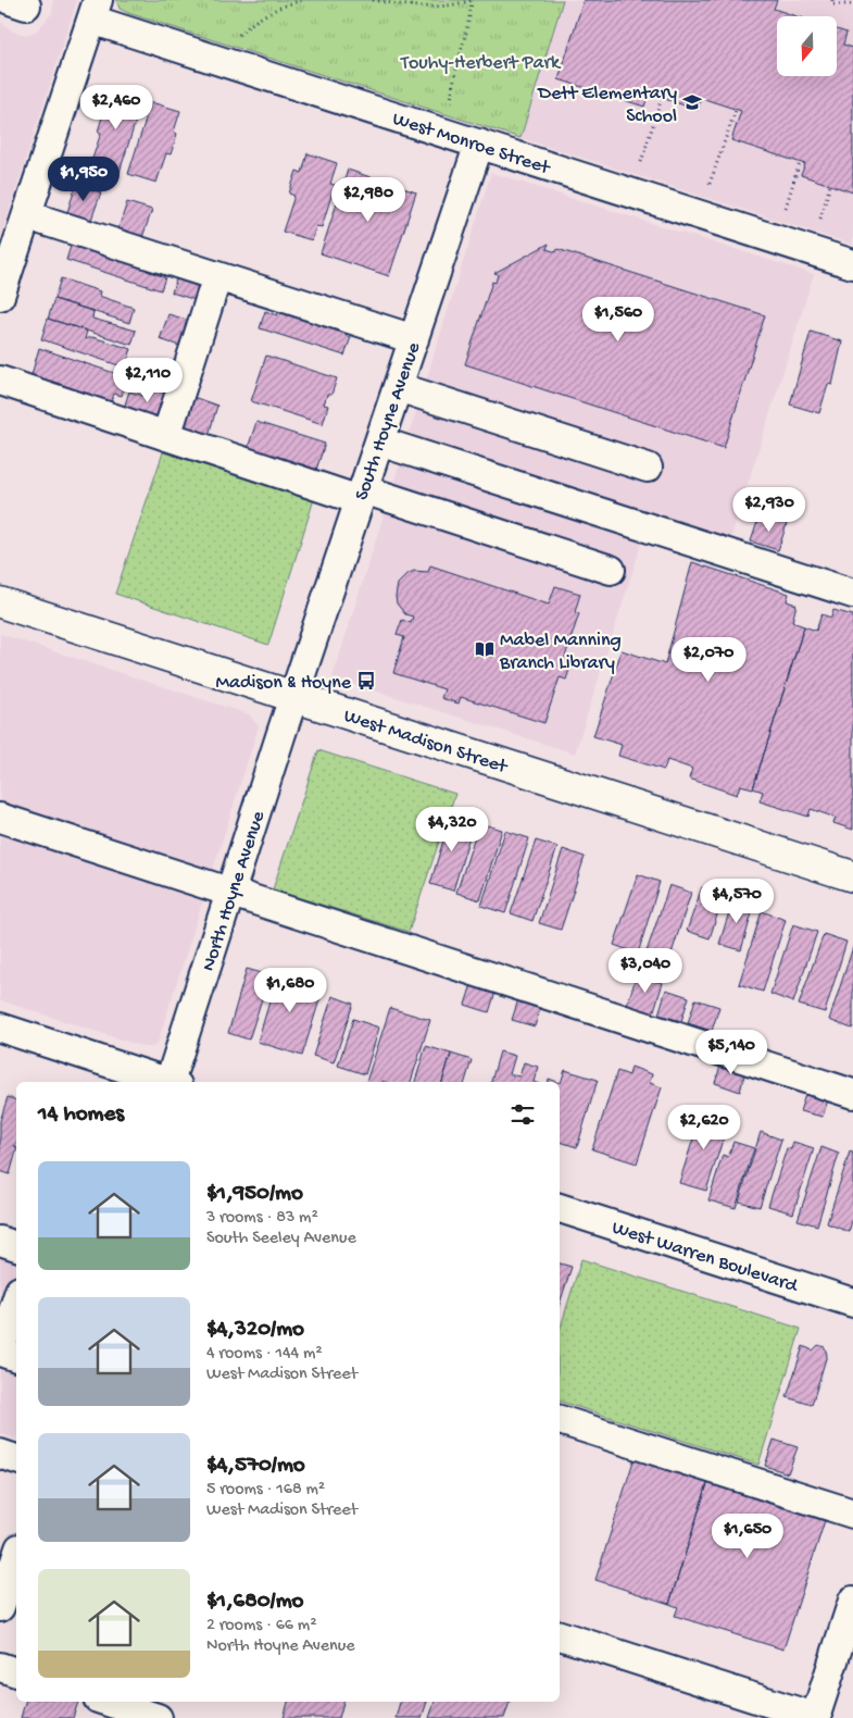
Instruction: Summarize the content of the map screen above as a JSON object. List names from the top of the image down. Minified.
{"streets":{"main road":["West Madison Street"],"street":["West Monroe Street","South Hoyne Avenue","North Hoyne Avenue","West Warren Boulevard"]},"crossings":[["West Monroe Street","South Hoyne Avenue"],["South Hoyne Avenue","West Madison Street"],["South Hoyne Avenue","North Hoyne Avenue"],["West Madison Street","North Hoyne Avenue"]],"parks":["Touhy-Herbert Park"],"places":{"school or university":["Dett Elementary School"],"library":["Mabel Manning Branch Library"],"bus stop":["Madison & Hoyne"]},"north":"bottom","page":{"price":["$2,460","$1,950","$2,980","$1,560","$2,110","$2,930","$2,070","$4,320","$4,570","$3,040","$1,680","$5,140","$2,620","$1,650"],"heading":"14 homes","list":[{"name":"$1,950/mo","note":"3 rooms · 83 m² · South Seeley Avenue"},{"name":"$4,320/mo","note":"4 rooms · 144 m² · West Madison Street"},{"name":"$4,570/mo","note":"5 rooms · 168 m² · West Madison Street"},{"name":"$1,680/mo","note":"2 rooms · 66 m² · North Hoyne Avenue"}]}}
